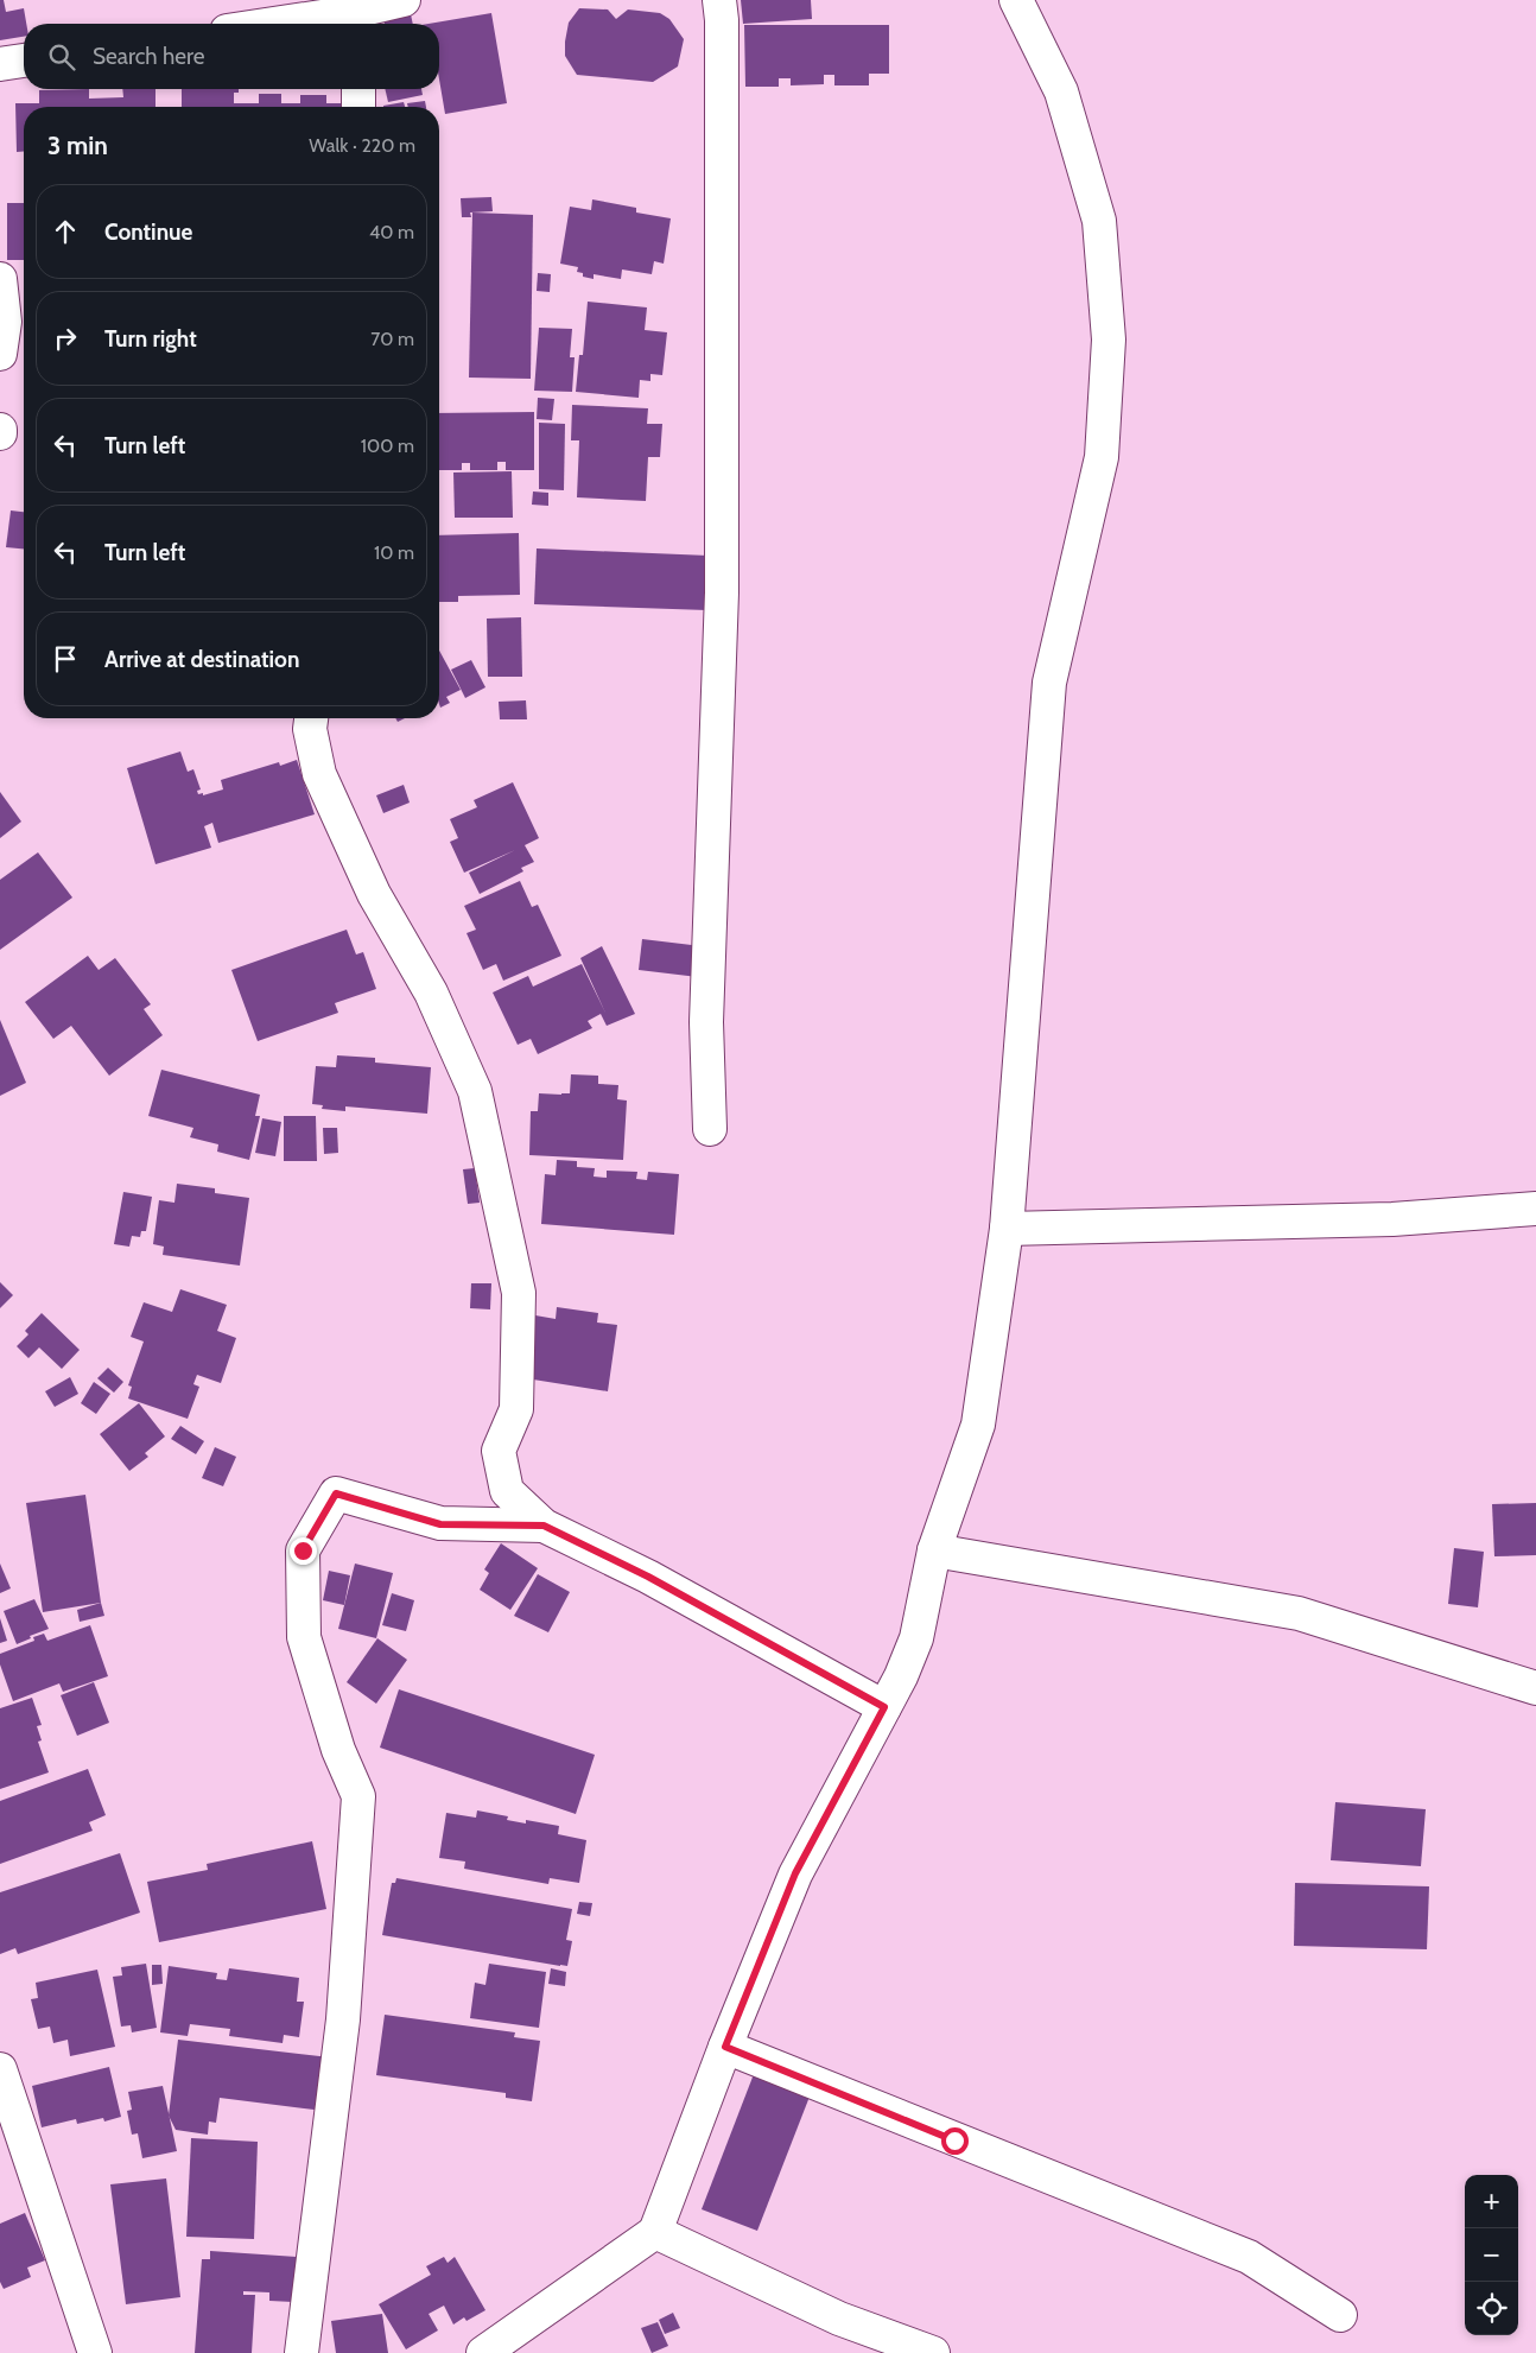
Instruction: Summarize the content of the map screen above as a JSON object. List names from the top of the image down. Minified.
{"page":{"search":"Search here","heading":["3 min","Walk · 220 m"],"list":[["Continue","40 m"],["Turn right","70 m"],["Turn left","100 m"],["Turn left","10 m"],"Arrive at destination"],"map_buttons":["+","−"]}}
